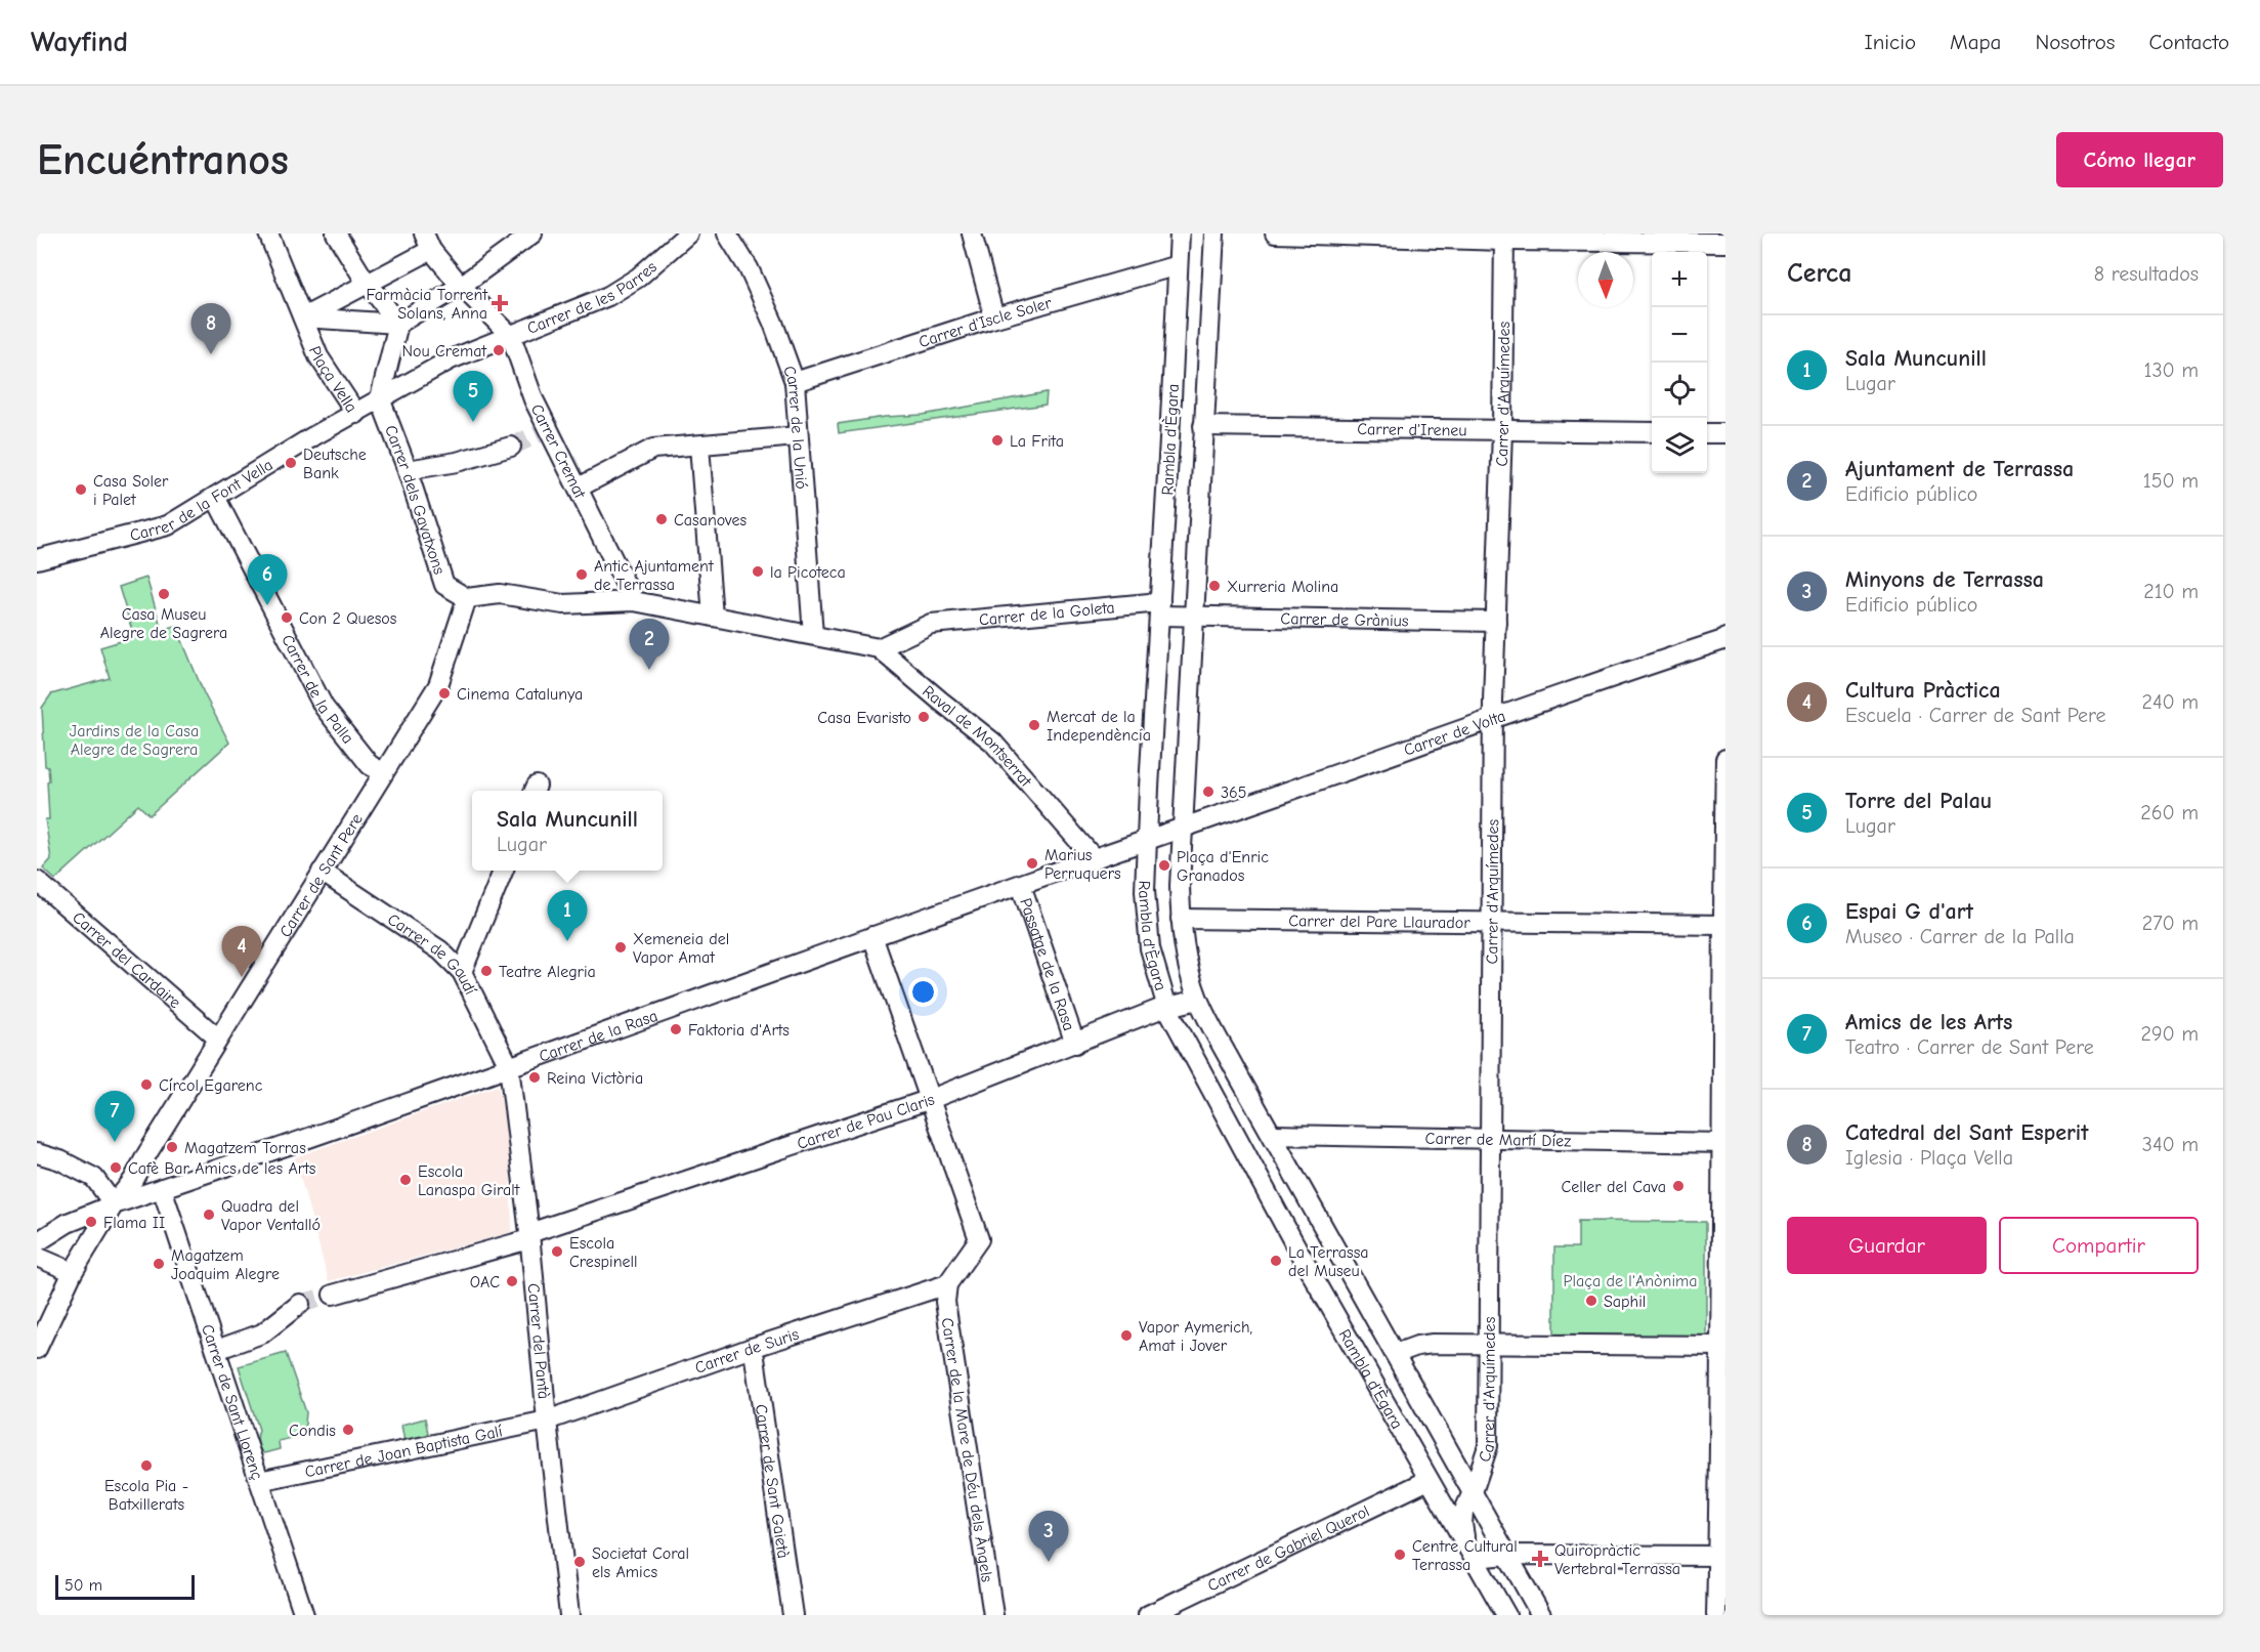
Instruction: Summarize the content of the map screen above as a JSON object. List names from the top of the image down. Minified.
{"streets":{"street":["Carrer de les Parres","Carrer d'Iscle Soler","Plaça Vella","Carrer d'Arquímedes","Carrer de la Unió","Carrer d'Ireneu","Rambla d'Ègara","Carrer Cremat","Carrer de la Font Vella","Carrer dels Gavatxons","Carrer de la Goleta","Carrer de Grànius","Carrer de la Palla","Carrer de Volta","Raval de Montserrat","Carrer de Sant Pere","Carrer del Pare Llaurador","Carrer de Gaudí","Carrer del Cardaire","Passatge de la Rasa","Carrer de la Rasa","Carrer de Pau Claris","Carrer de Martí Díez","Carrer del Pantà","Carrer de Suris","Carrer de Sant Llorenç","Carrer de Joan Baptista Galí","Carrer de la Mare de Déu dels Àngels","Carrer de Sant Gaietà","Carrer de Gabriel Querol"]},"crossings":[["Carrer de les Parres","Plaça Vella"],["Carrer de les Parres","Carrer Cremat"],["Carrer d'Iscle Soler","Carrer de la Unió"],["Carrer d'Iscle Soler","Rambla d'Ègara"],["Plaça Vella","Carrer Cremat"],["Plaça Vella","Carrer de la Font Vella"],["Plaça Vella","Carrer dels Gavatxons"],["Carrer d'Arquímedes","Carrer d'Ireneu"],["Carrer d'Arquímedes","Rambla d'Ègara"],["Carrer d'Arquímedes","Carrer de Grànius"],["Carrer d'Arquímedes","Carrer de Volta"],["Carrer d'Arquímedes","Carrer del Pare Llaurador"],["Carrer d'Arquímedes","Carrer de Martí Díez"],["Carrer de la Unió","Raval de Montserrat"],["Carrer d'Ireneu","Rambla d'Ègara"],["Rambla d'Ègara","Carrer de la Goleta"],["Rambla d'Ègara","Carrer de Grànius"],["Rambla d'Ègara","Carrer de Volta"],["Rambla d'Ègara","Carrer del Pare Llaurador"],["Rambla d'Ègara","Carrer de Pau Claris"],["Rambla d'Ègara","Carrer de Martí Díez"],["Rambla d'Ègara","Carrer de Gabriel Querol"],["Carrer Cremat","Raval de Montserrat"],["Carrer de la Font Vella","Carrer de la Palla"],["Carrer dels Gavatxons","Raval de Montserrat"],["Carrer dels Gavatxons","Carrer de Sant Pere"],["Carrer de la Goleta","Carrer de Grànius"],["Carrer de la Goleta","Raval de Montserrat"],["Carrer de la Palla","Carrer de Sant Pere"],["Raval de Montserrat","Carrer de Sant Pere"],["Raval de Montserrat","Carrer de la Rasa"],["Carrer de Sant Pere","Carrer de Gaudí"],["Carrer de Sant Pere","Carrer del Cardaire"],["Carrer de Sant Pere","Carrer de la Rasa"],["Carrer de Gaudí","Carrer de la Rasa"],["Carrer de Gaudí","Carrer del Pantà"],["Passatge de la Rasa","Carrer de la Rasa"],["Passatge de la Rasa","Carrer de Pau Claris"],["Carrer de la Rasa","Carrer del Pantà"],["Carrer de la Rasa","Carrer de Sant Llorenç"],["Carrer de Pau Claris","Carrer del Pantà"],["Carrer del Pantà","Carrer de Suris"],["Carrer del Pantà","Carrer de Joan Baptista Galí"],["Carrer de Suris","Carrer de Joan Baptista Galí"],["Carrer de Suris","Carrer de la Mare de Déu dels Àngels"],["Carrer de Suris","Carrer de Sant Gaietà"],["Carrer de Sant Llorenç","Carrer de Joan Baptista Galí"]],"parks":["Jardins de la Casa Alegre de Sagrera","Plaça de l'Anònima"],"places":{"health":["Farmàcia Torrent Solans, Anna","Quiropràctic Vertebral Terrassa"],"other":["Nou Cremat","La Frita","Deutsche Bank","Casa Soler i Palet","Casanoves","la Picoteca","Antic Ajuntament de Terrassa","Xurreria Molina","Casa Museu Alegre de Sagrera","Con 2 Quesos","Cinema Catalunya","Casa Evaristo","Mercat de la Independència","365","Marius Perruquers","Plaça d'Enric Granados","Xemeneia del Vapor Amat","Teatre Alegria","Faktoria d'Arts","Reina Victòria","Círcol Egarenc","Magatzem Torras","Cafè Bar Amics de les Arts","Escola Lanaspa Giralt","Celler del Cava","Quadra del Vapor Ventalló","Flama II","Escola Crespinell","La Terrassa del Museu","Magatzem Joaquim Alegre","OAC","Saphil","Vapor Aymerich, Amat i Jover","Condis","Escola Pia - Batxillerats","Centre Cultural Terrassa","Societat Coral els Amics"]},"scale_bar":"50 m","north":"bottom","page":{"header":"Wayfind","nav":["Inicio","Mapa","Nosotros","Contacto"],"buttons":["Cómo llegar",["Guardar","Compartir"]],"title":"Encuéntranos","heading":["Cerca","8 resultados"],"map_buttons":["+","−"],"pins":["8","5","6","2","1","4","7","3"],"list":[{"mark":"1","name":"Sala Muncunill","note":"Lugar","value":"130 m"},{"mark":"2","name":"Ajuntament de Terrassa","note":"Edificio público","value":"150 m"},{"mark":"3","name":"Minyons de Terrassa","note":"Edificio público","value":"210 m"},{"mark":"4","name":"Cultura Pràctica","note":"Escuela · Carrer de Sant Pere","value":"240 m"},{"mark":"5","name":"Torre del Palau","note":"Lugar","value":"260 m"},{"mark":"6","name":"Espai G d'art","note":"Museo · Carrer de la Palla","value":"270 m"},{"mark":"7","name":"Amics de les Arts","note":"Teatro · Carrer de Sant Pere","value":"290 m"},{"mark":"8","name":"Catedral del Sant Esperit","note":"Iglesia · Plaça Vella","value":"340 m"}],"popup":["Sala Muncunill","Lugar"],"scale":"50 m"}}
